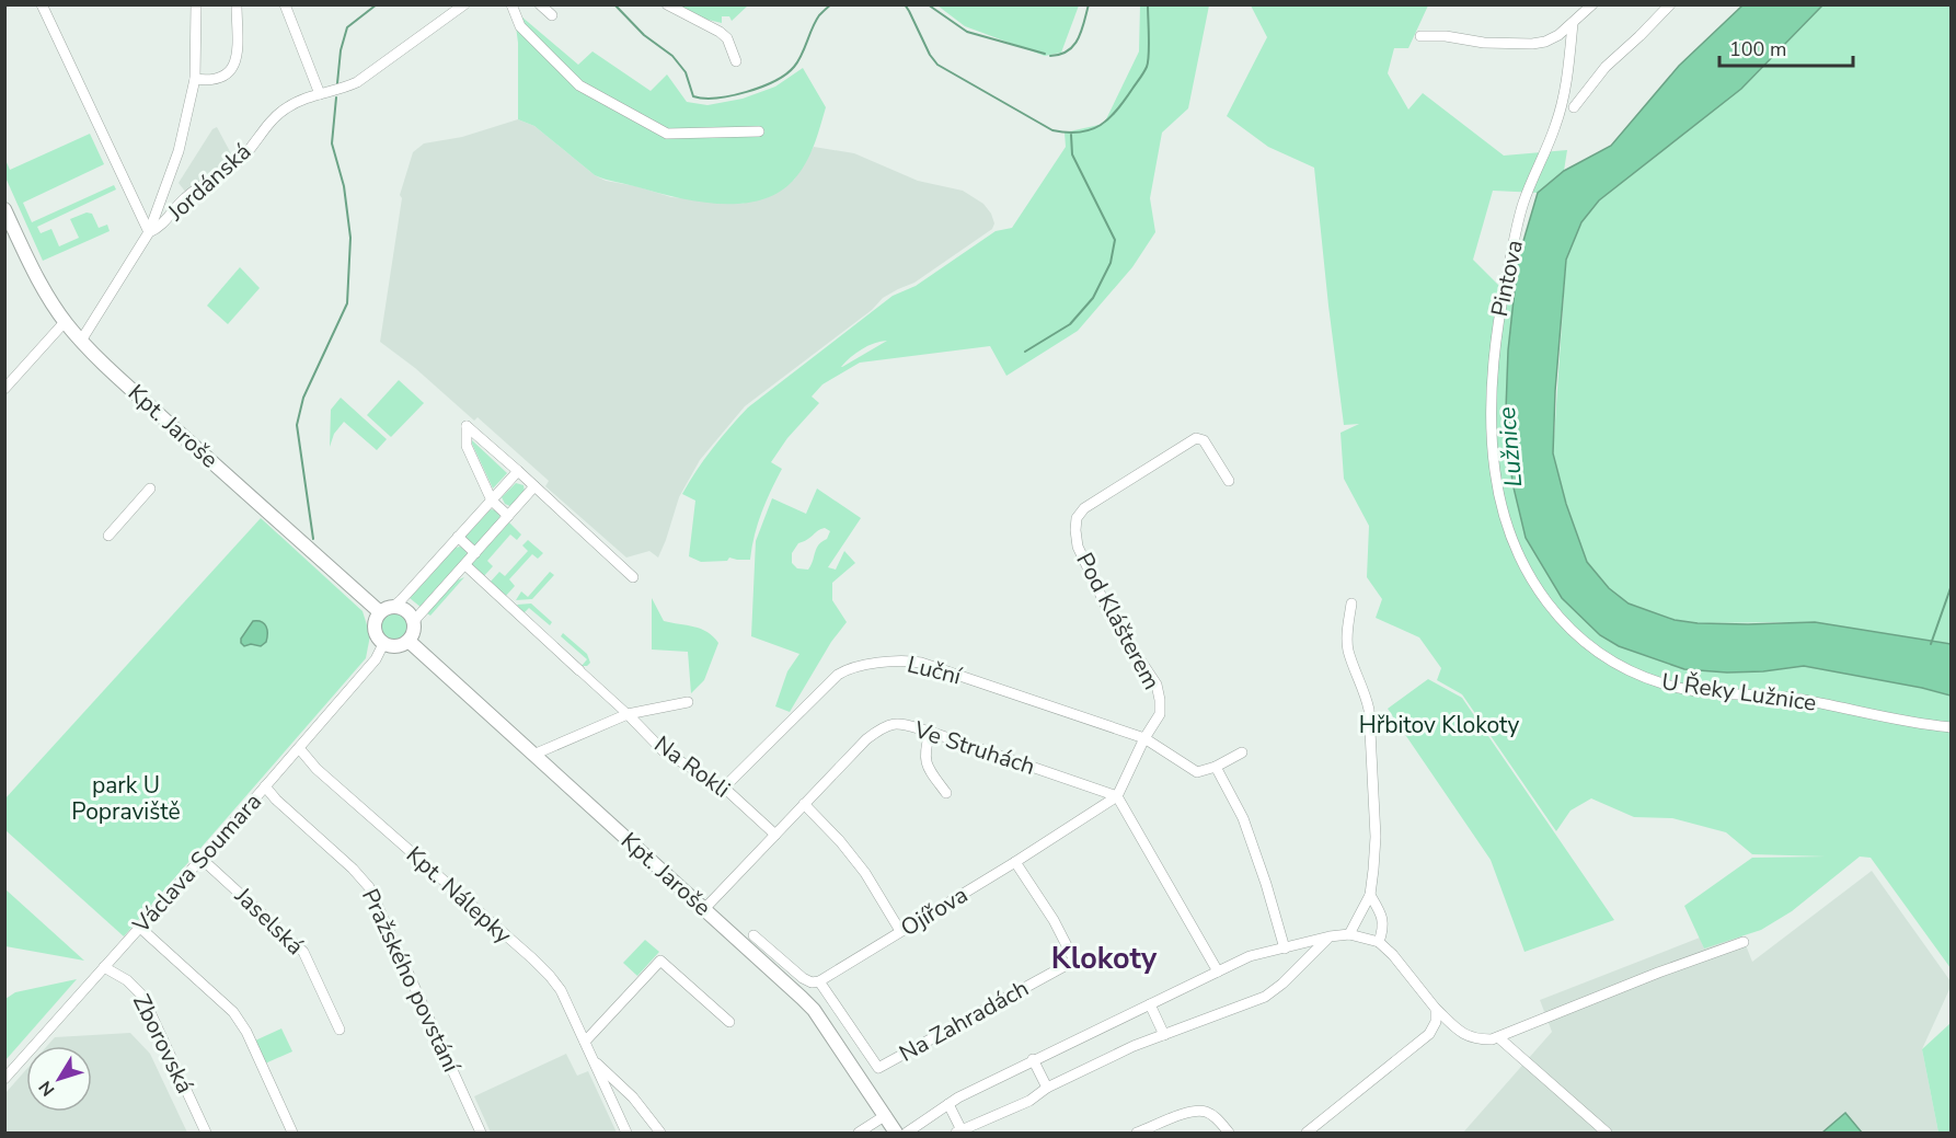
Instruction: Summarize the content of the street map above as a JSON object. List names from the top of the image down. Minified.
{"streets":{"street":["Jordánská","Pintova","Kpt. Jaroše","Pod Klášterem","Luční","U Řeky Lužnice","Ve Struhách","Na Rokli","Václava Soumara","Kpt. Nálepky","Ojířova","Jaselská","Pražského povstání","Na Zahradách","Zborovská"]},"crossings":[["Pintova","U Řeky Lužnice"],["Kpt. Jaroše","Ve Struhách"],["Kpt. Jaroše","Václava Soumara"],["Pod Klášterem","Luční"],["Pod Klášterem","Ve Struhách"],["Pod Klášterem","Ojířova"],["Luční","Na Rokli"],["Ve Struhách","Na Rokli"],["Ve Struhách","Ojířova"],["Václava Soumara","Kpt. Nálepky"],["Václava Soumara","Jaselská"],["Václava Soumara","Pražského povstání"],["Václava Soumara","Zborovská"],["Ojířova","Na Zahradách"]],"districts":["Klokoty"],"water":["Lužnice"],"parks":["Hřbitov Klokoty","park U Popraviště"],"scale_bar":"100 m","north":"bottom left"}
